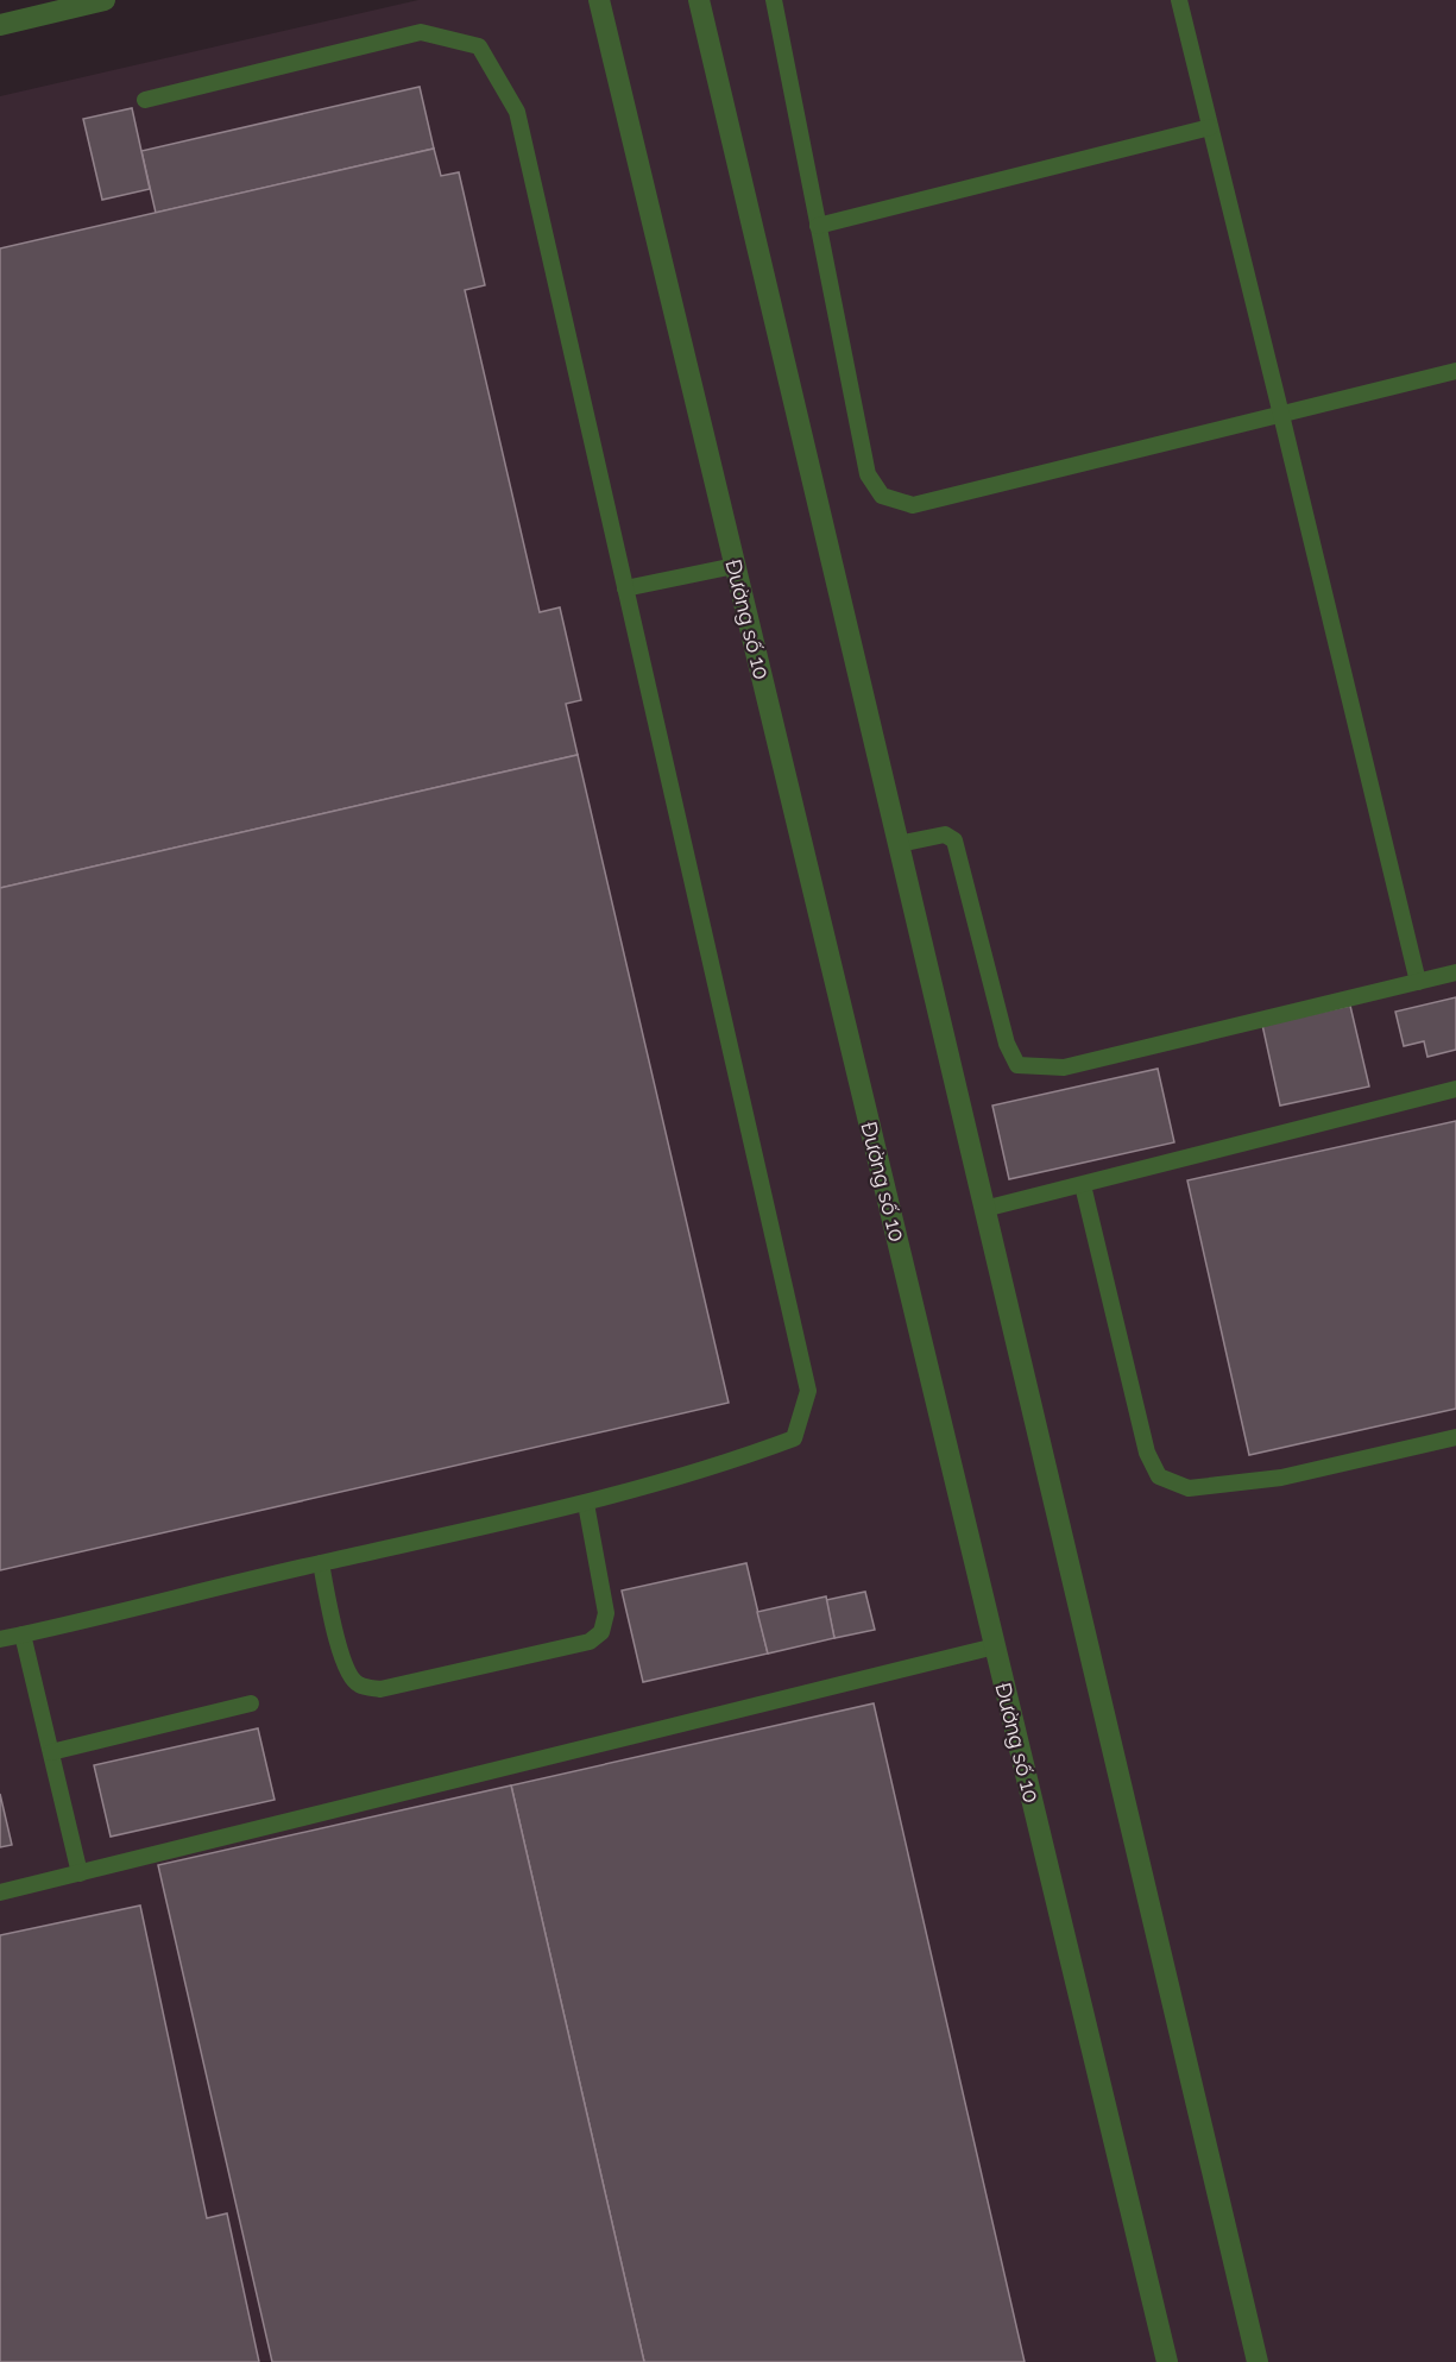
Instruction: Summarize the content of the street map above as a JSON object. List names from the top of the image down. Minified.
{"streets":{"street":["Đường số 10"]}}
